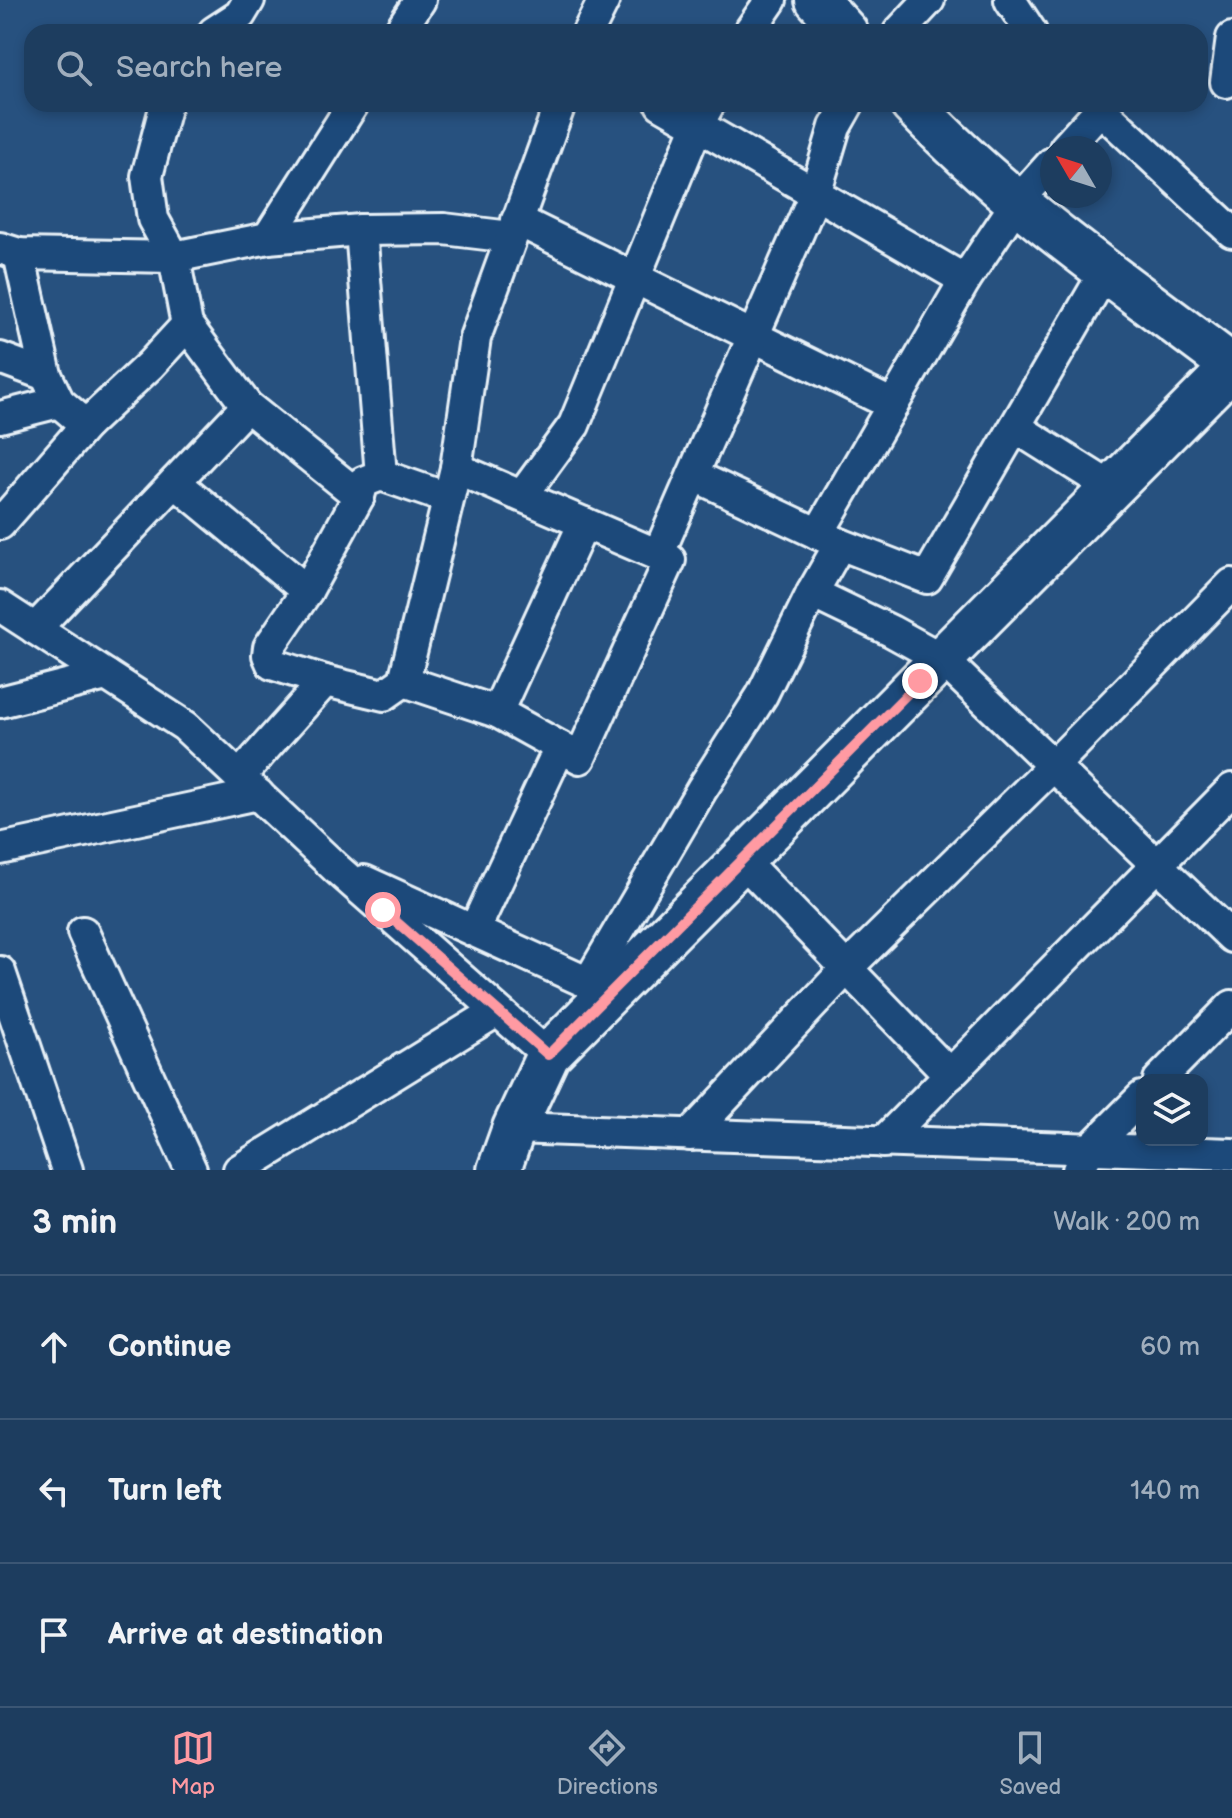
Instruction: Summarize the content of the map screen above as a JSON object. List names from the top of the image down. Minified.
{"north":"top left","page":{"search":"Search here","heading":["3 min","Walk · 200 m"],"list":[["Continue","60 m"],["Turn left","140 m"],"Arrive at destination"],"nav":["Map","Directions","Saved"]}}
